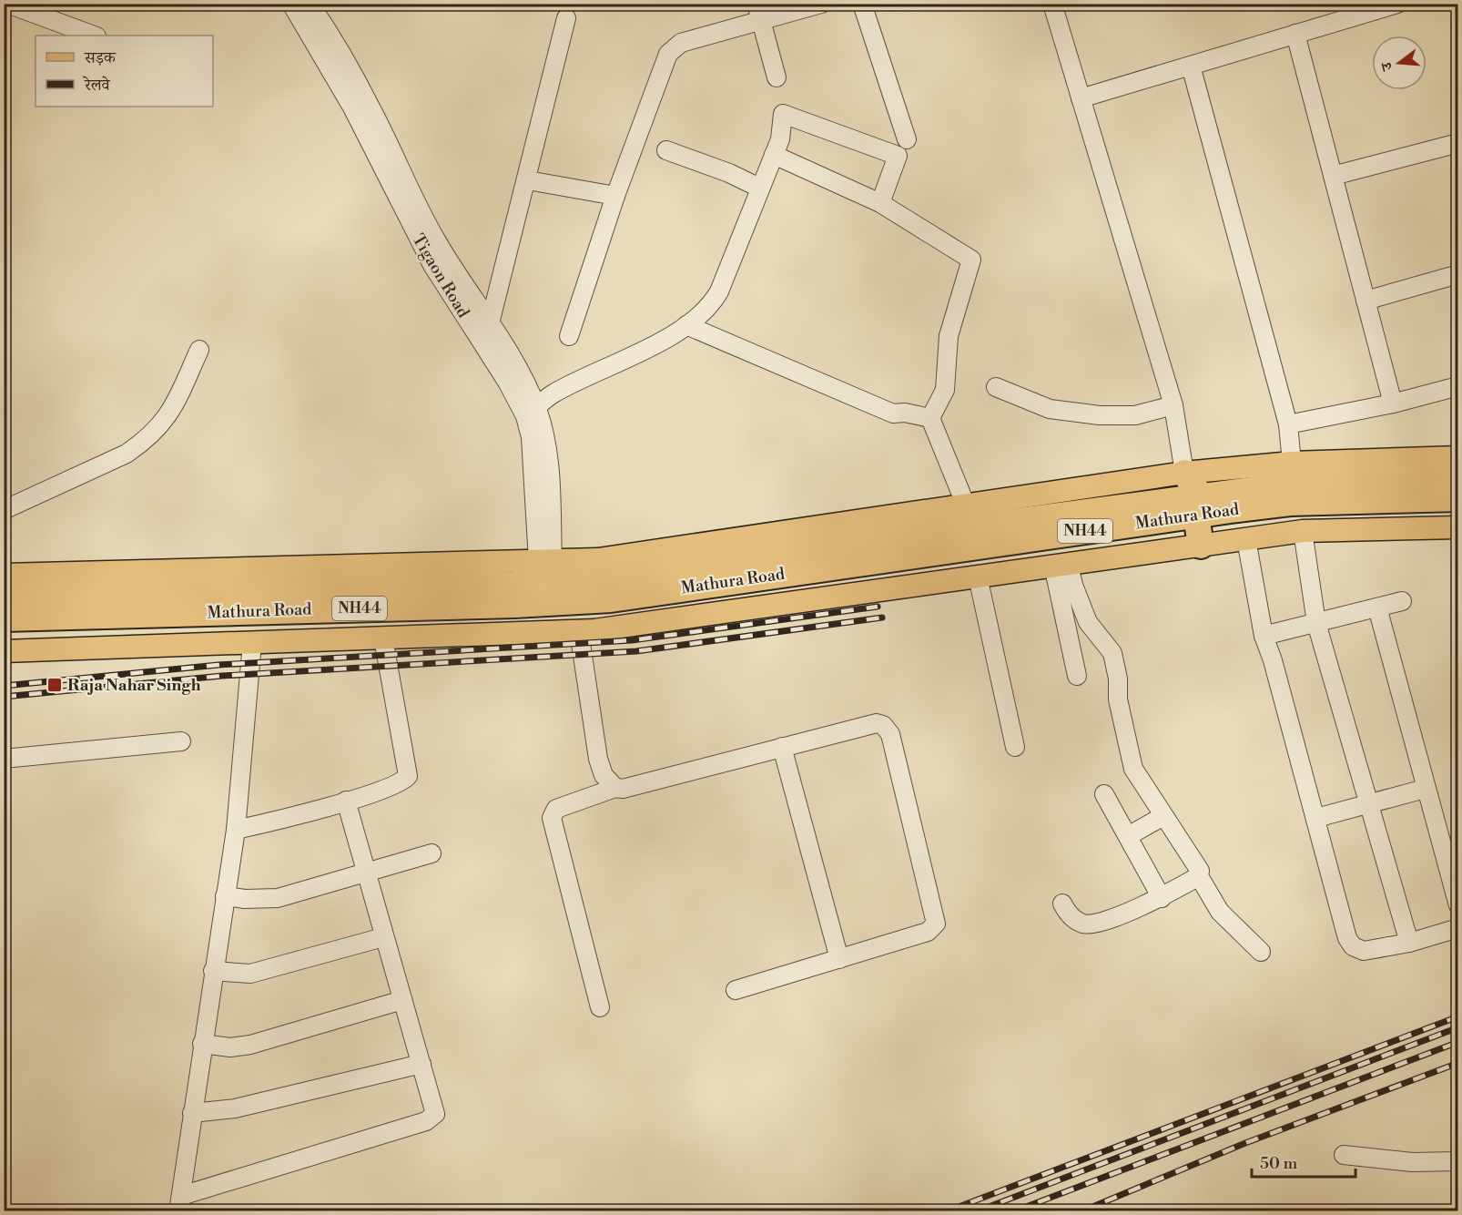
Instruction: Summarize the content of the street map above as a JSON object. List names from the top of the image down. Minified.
{"streets":{"highway":["Mathura Road","NH44"],"street":["Tigaon Road"]},"places":{"transit":["Raja Nahar Singh"]},"legend":["सड़क","रेलवे"],"scale_bar":"50 m","north":"left"}
